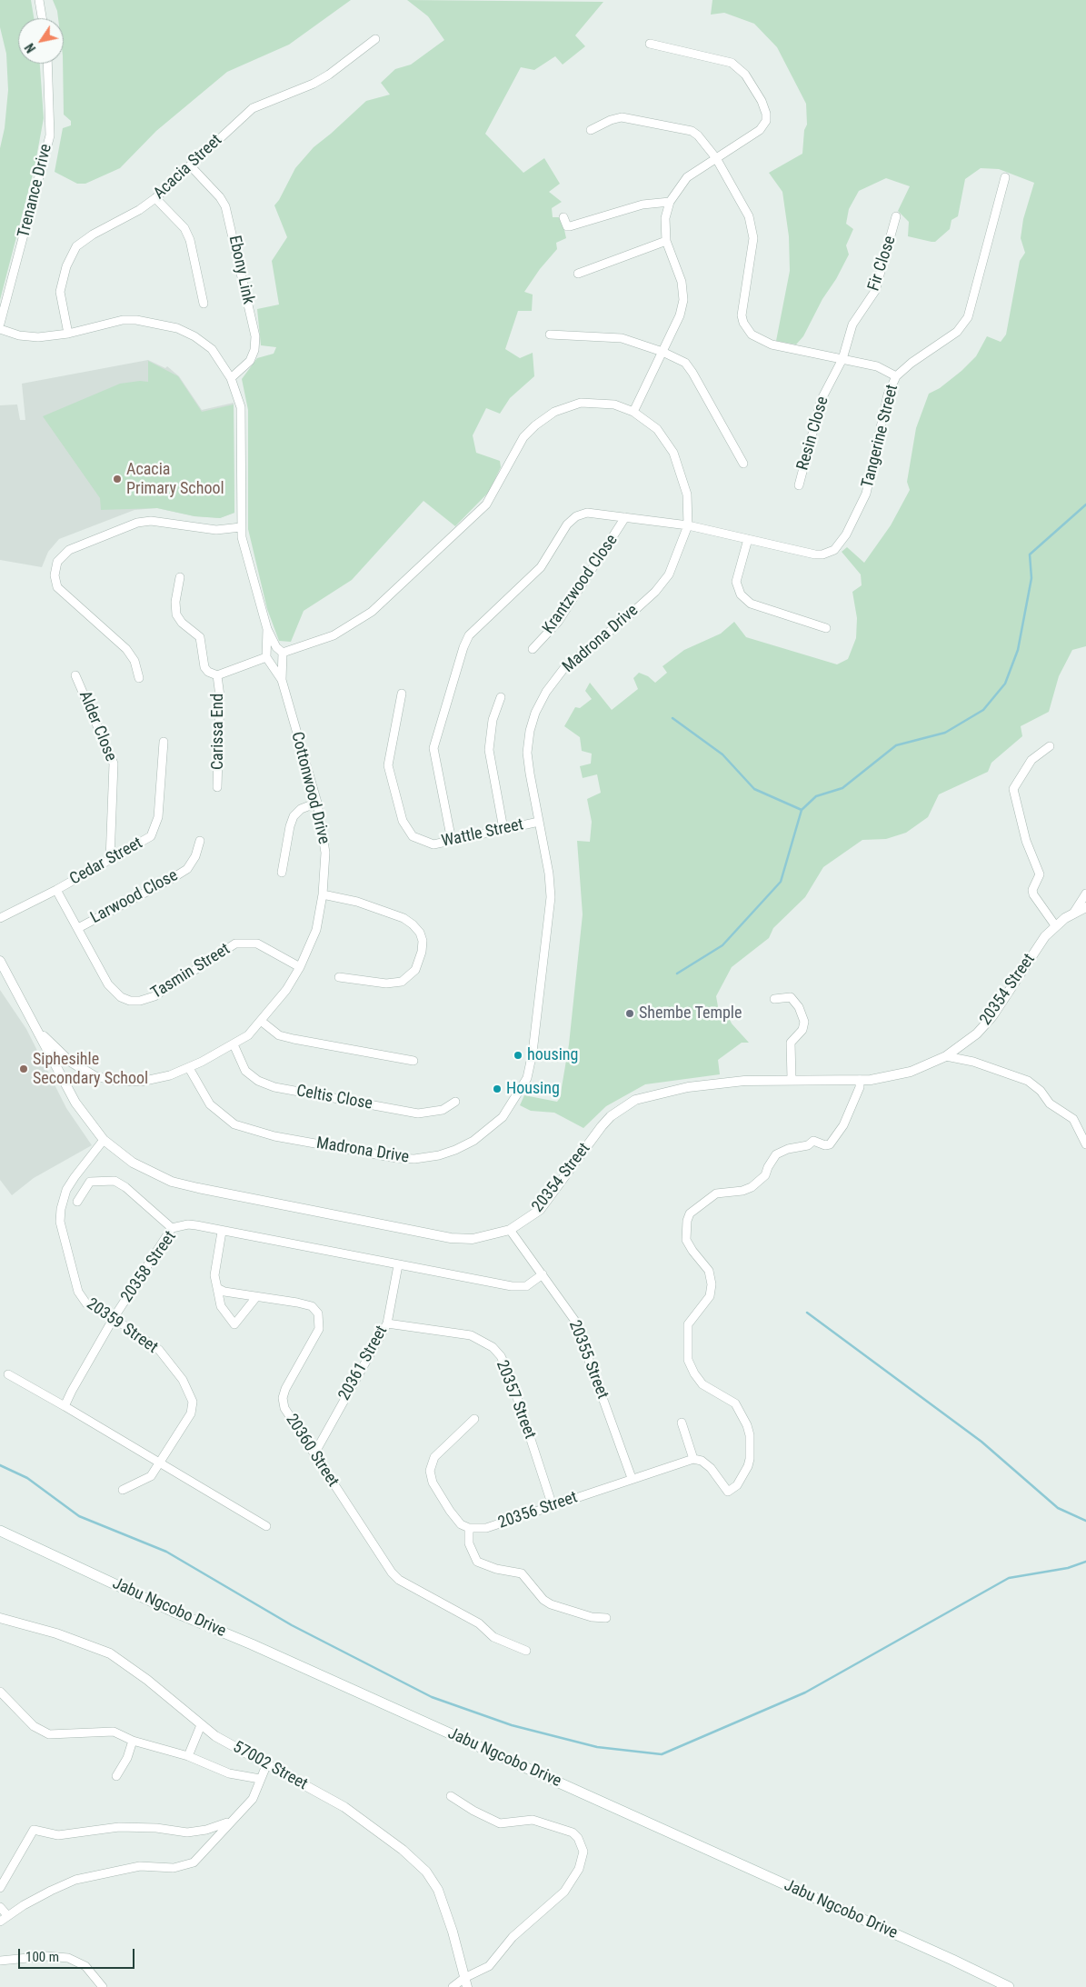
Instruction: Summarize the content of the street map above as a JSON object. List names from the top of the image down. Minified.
{"streets":{"main road":["Jabu Ngcobo Drive"],"street":["Acacia Street","Trenance Drive","Fir Close","Ebony Link","Resin Close","Tangerine Street","Krantzwood Close","Madrona Drive","Alder Close","Carissa End","Cottonwood Drive","Wattle Street","Cedar Street","Larwood Close","Tasmin Street","20354 Street","Celtis Close","20358 Street","20359 Street","20355 Street","20361 Street","20357 Street","20360 Street","20356 Street","57002 Street"]},"crossings":[["Acacia Street","Ebony Link"],["Acacia Street","Cottonwood Drive"],["Fir Close","Resin Close"],["Ebony Link","Cottonwood Drive"],["Tangerine Street","Krantzwood Close"],["Tangerine Street","Madrona Drive"],["Tangerine Street","Wattle Street"],["Madrona Drive","Cottonwood Drive"],["Madrona Drive","Wattle Street"],["Alder Close","Cedar Street"],["Cottonwood Drive","Tasmin Street"],["Cottonwood Drive","20354 Street"],["Cottonwood Drive","Celtis Close"],["Cedar Street","Tasmin Street"],["Larwood Close","Tasmin Street"],["20354 Street","20359 Street"],["20354 Street","20355 Street"],["20358 Street","20359 Street"],["20358 Street","20355 Street"],["20358 Street","20361 Street"],["20355 Street","20356 Street"],["20361 Street","20357 Street"],["20361 Street","20360 Street"],["20357 Street","20356 Street"]],"places":["Acacia Primary School","Shembe Temple","housing","Siphesihle Secondary School","Housing"],"scale_bar":"100 m","north":"bottom left"}
